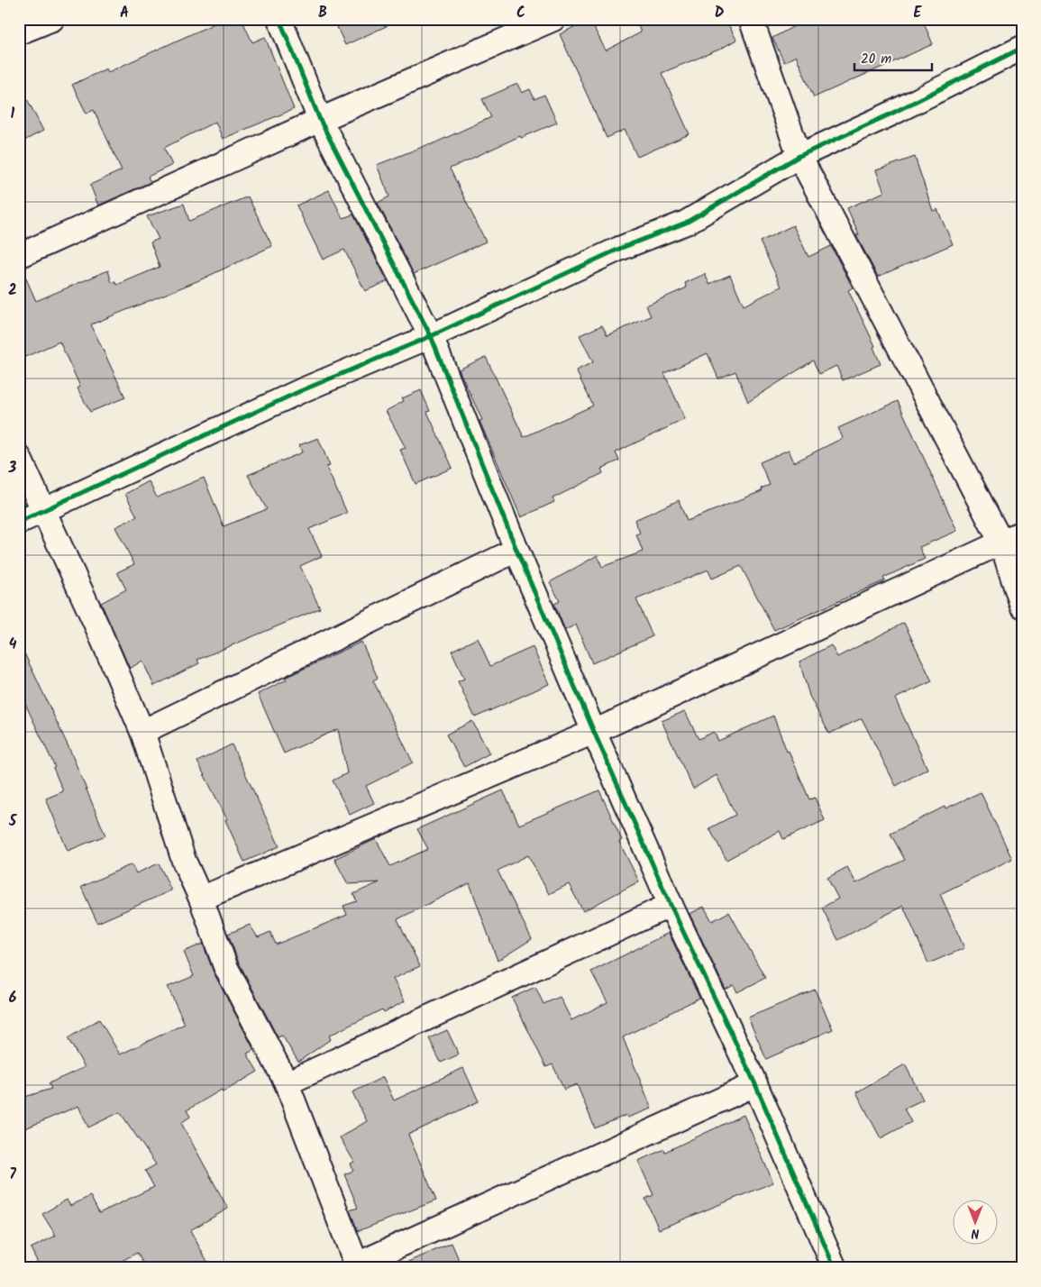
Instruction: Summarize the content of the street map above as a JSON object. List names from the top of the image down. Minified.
{"scale_bar":"20 m","north":"bottom","grid":{"columns":["A","B","C","D","E"],"rows":["1","2","3","4","5","6","7"]}}
